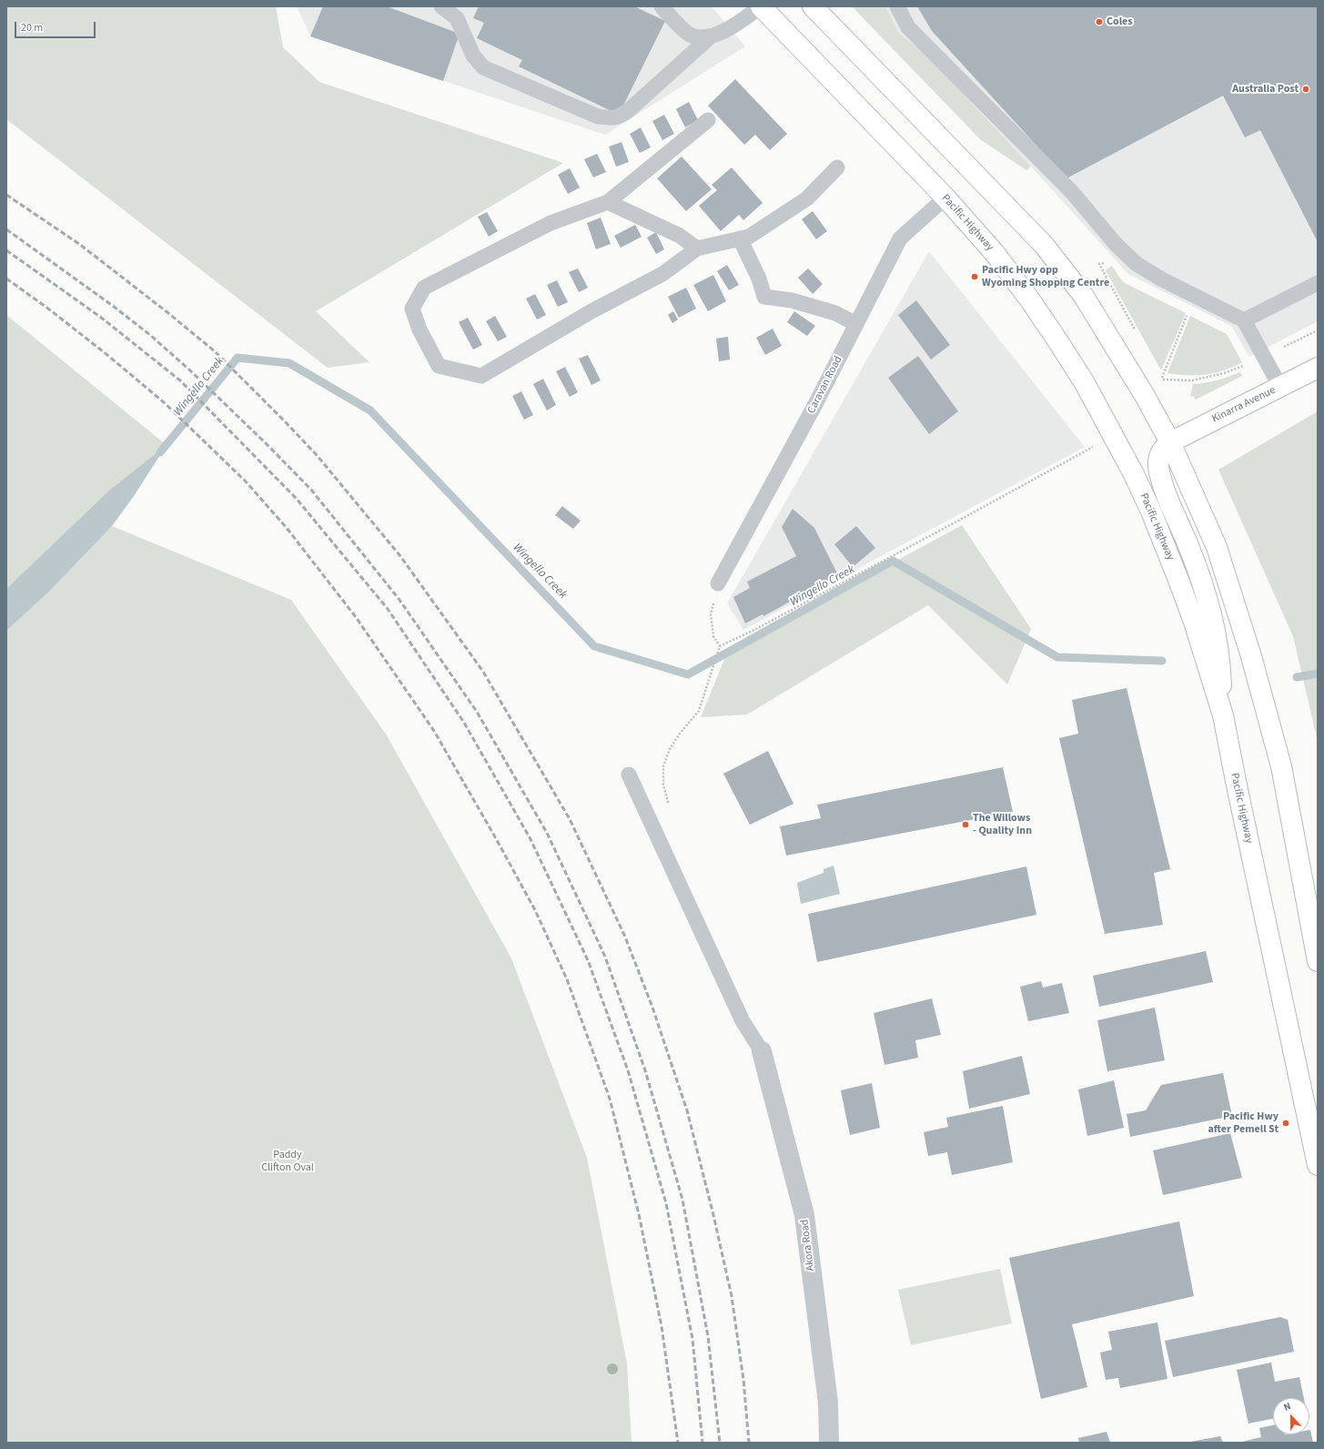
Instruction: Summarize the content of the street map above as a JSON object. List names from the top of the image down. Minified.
{"streets":{"main road":["Pacific Highway","Kinarra Avenue"],"street":["Akora Road"],"lane":["Caravan Road"]},"crossings":[["Pacific Highway","Caravan Road"]],"water":["Wingello Creek"],"parks":["Paddy Clifton Oval"],"places":["Coles","Australia Post","Pacific Hwy opp Wyoming Shopping Centre","The Willows - Quality Inn","Pacific Hwy after Pemell St"],"scale_bar":"20 m","north":"top"}
